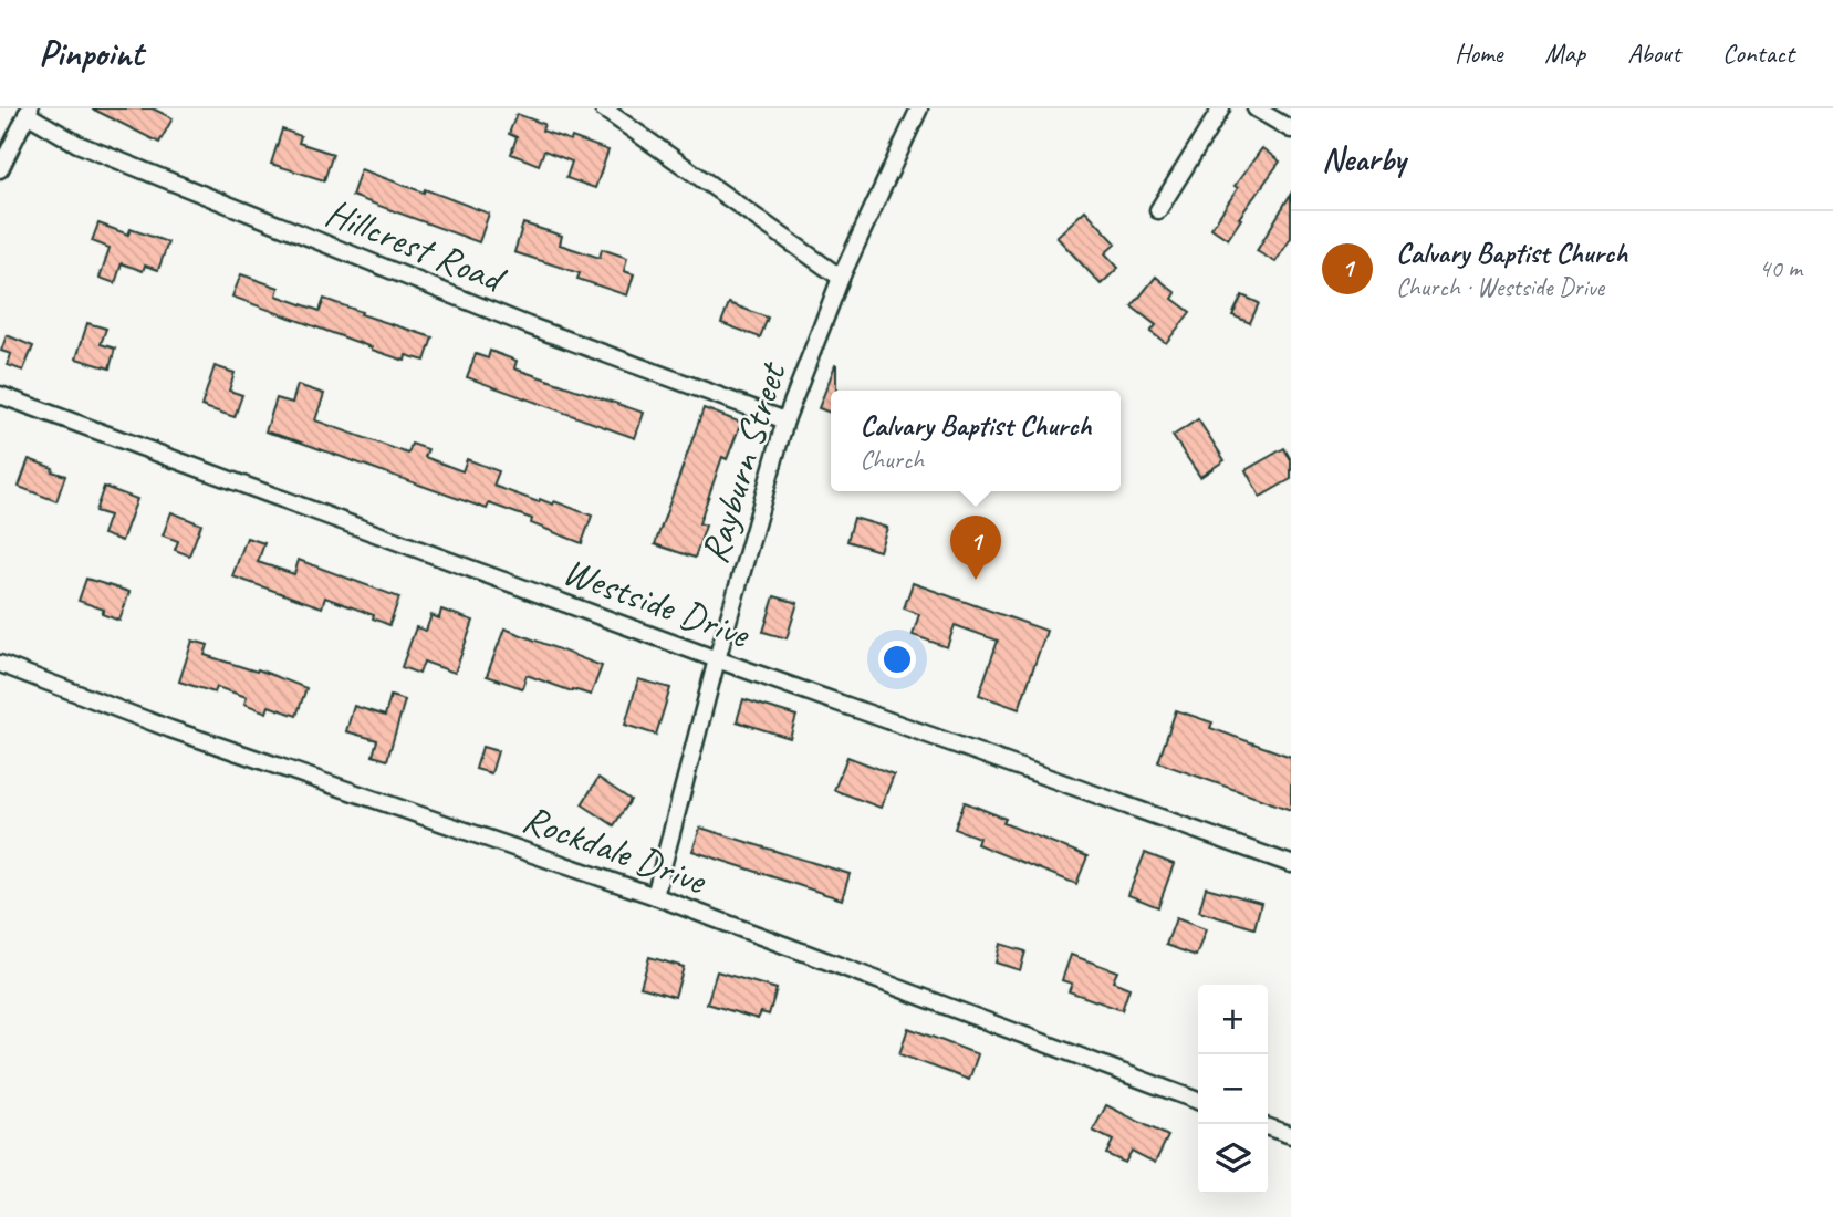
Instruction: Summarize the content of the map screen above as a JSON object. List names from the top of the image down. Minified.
{"streets":{"street":["Hillcrest Road","Rayburn Street","Westside Drive","Rockdale Drive"]},"crossings":[["Hillcrest Road","Rayburn Street"],["Rayburn Street","Westside Drive"],["Rayburn Street","Rockdale Drive"]],"page":{"header":"Pinpoint","nav":["Home","Map","About","Contact"],"heading":"Nearby","list":[{"mark":"1","name":"Calvary Baptist Church","note":"Church · Westside Drive","value":"40 m"}],"popup":["Calvary Baptist Church","Church"],"pins":"1","map_buttons":["+","−"]}}
